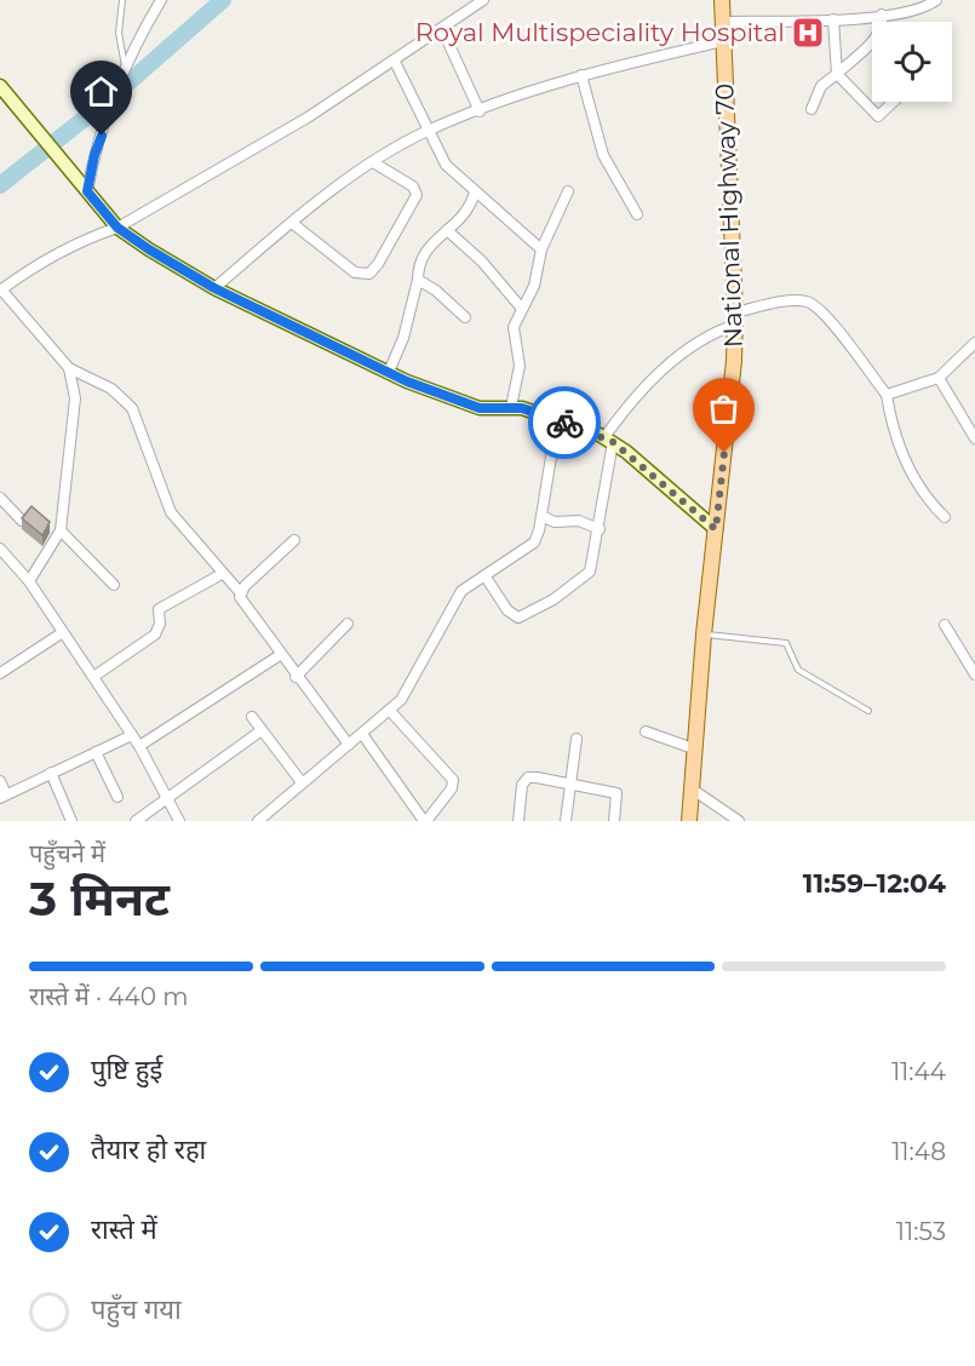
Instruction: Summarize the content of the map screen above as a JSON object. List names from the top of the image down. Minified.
{"streets":{"main road":["National Highway 70"]},"places":{"hospital":["Royal Multispeciality Hospital"]},"page":{"heading":["3 मिनट","पहुँचने में","11:59–12:04"],"bar":"रास्ते में · 440 m","list":[["पुष्टि हुई","11:44"],["तैयार हो रहा","11:48"],["रास्ते में","11:53"],"पहुँच गया"]}}
